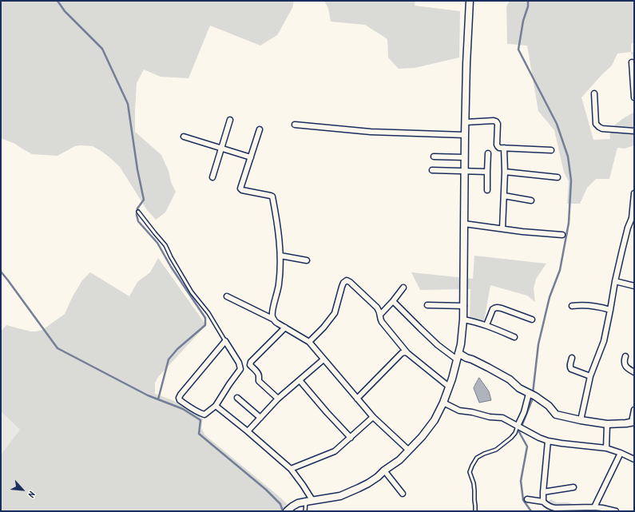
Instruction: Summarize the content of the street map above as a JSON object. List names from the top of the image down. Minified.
{"north":"bottom right"}
